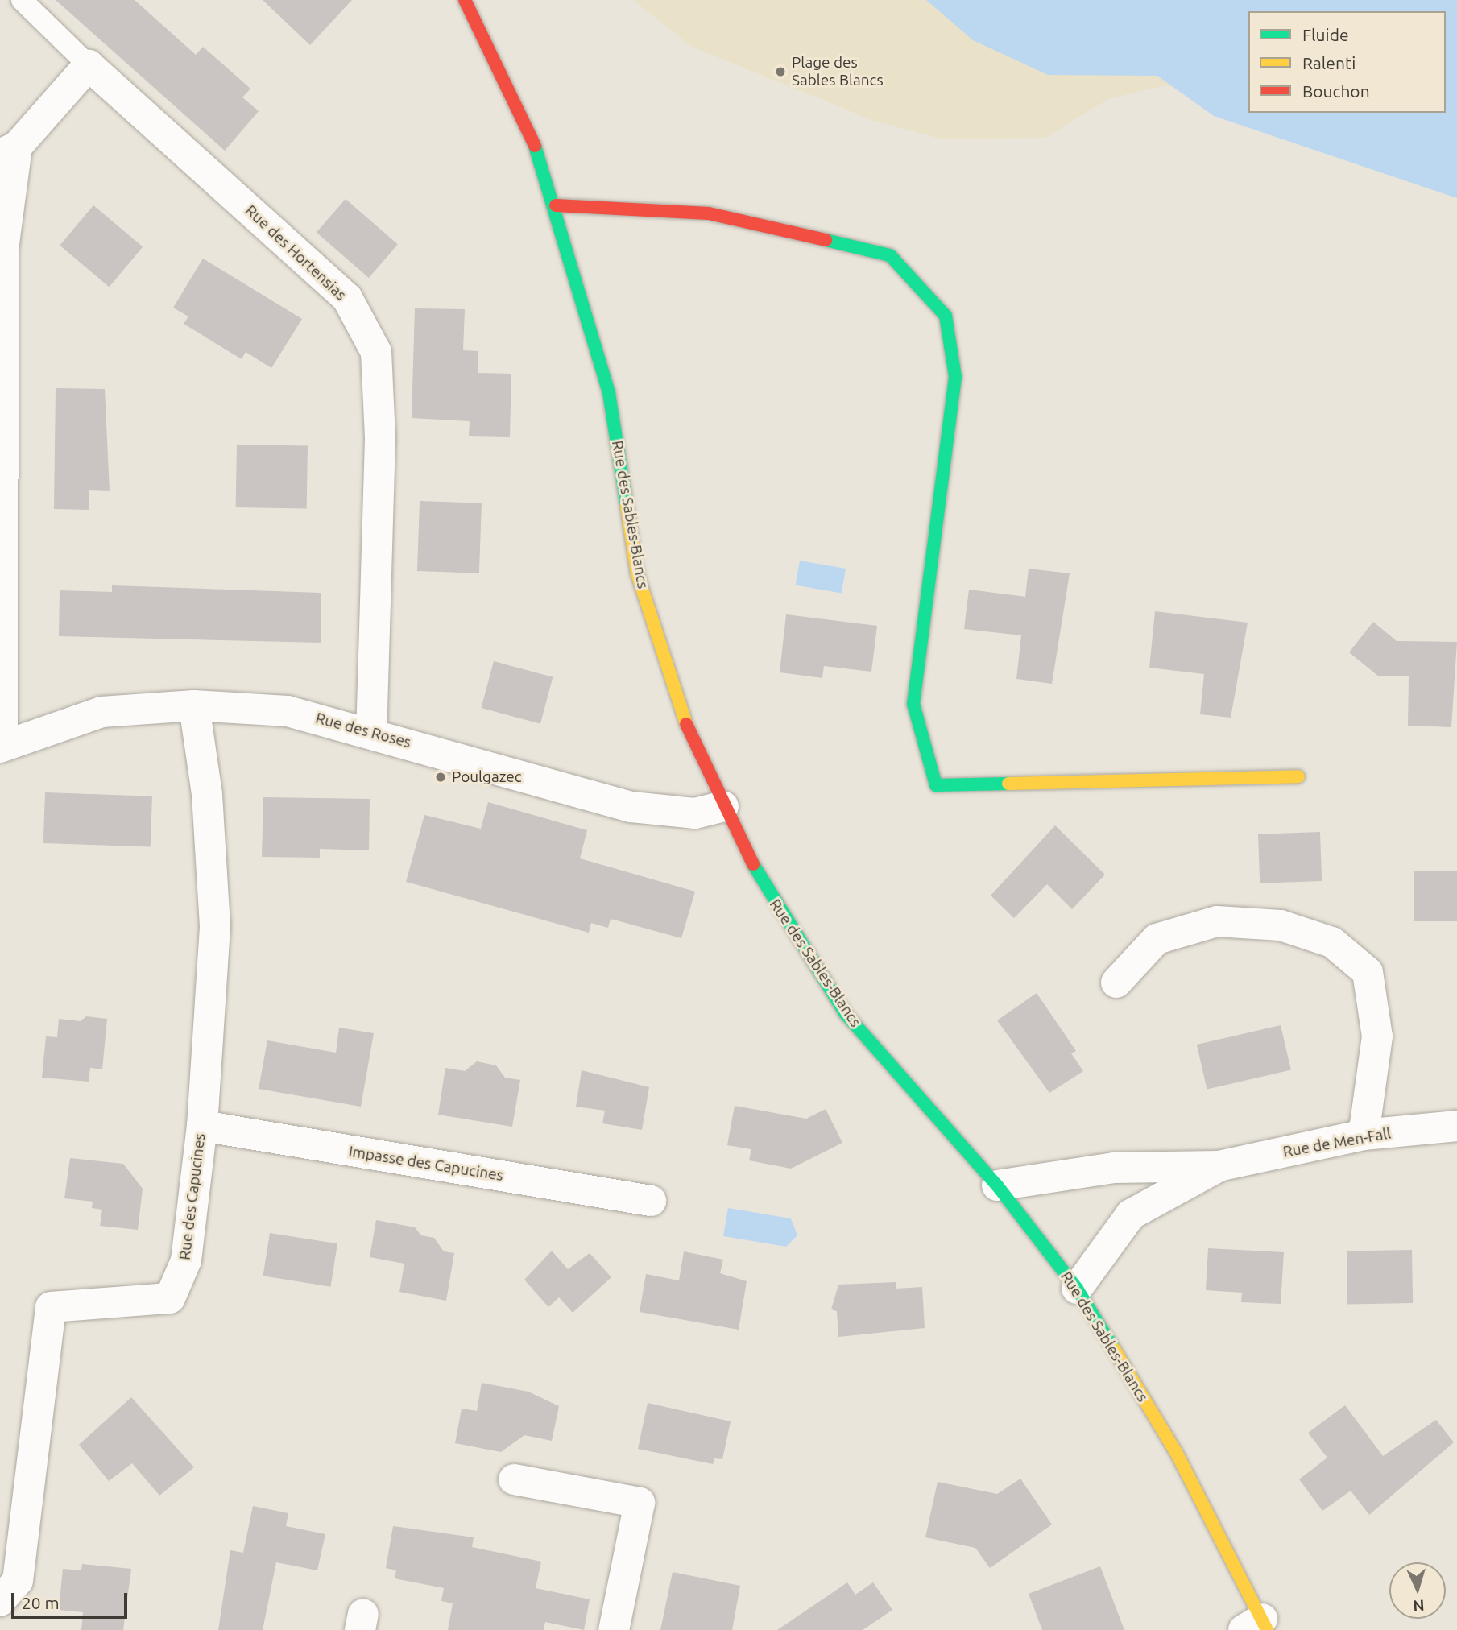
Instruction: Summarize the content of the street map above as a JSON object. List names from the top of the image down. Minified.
{"streets":{"street":["Rue des Hortensias","Rue des Sables-Blancs","Rue des Roses","Rue de Men-Fall","Impasse des Capucines","Rue des Capucines"]},"crossings":[["Rue des Hortensias","Rue des Roses"],["Rue des Sables-Blancs","Rue des Roses"],["Rue des Sables-Blancs","Rue de Men-Fall"],["Rue des Roses","Rue des Capucines"],["Impasse des Capucines","Rue des Capucines"]],"places":["Plage des Sables Blancs","Poulgazec"],"legend":["Fluide","Ralenti","Bouchon"],"scale_bar":"20 m","north":"bottom"}
